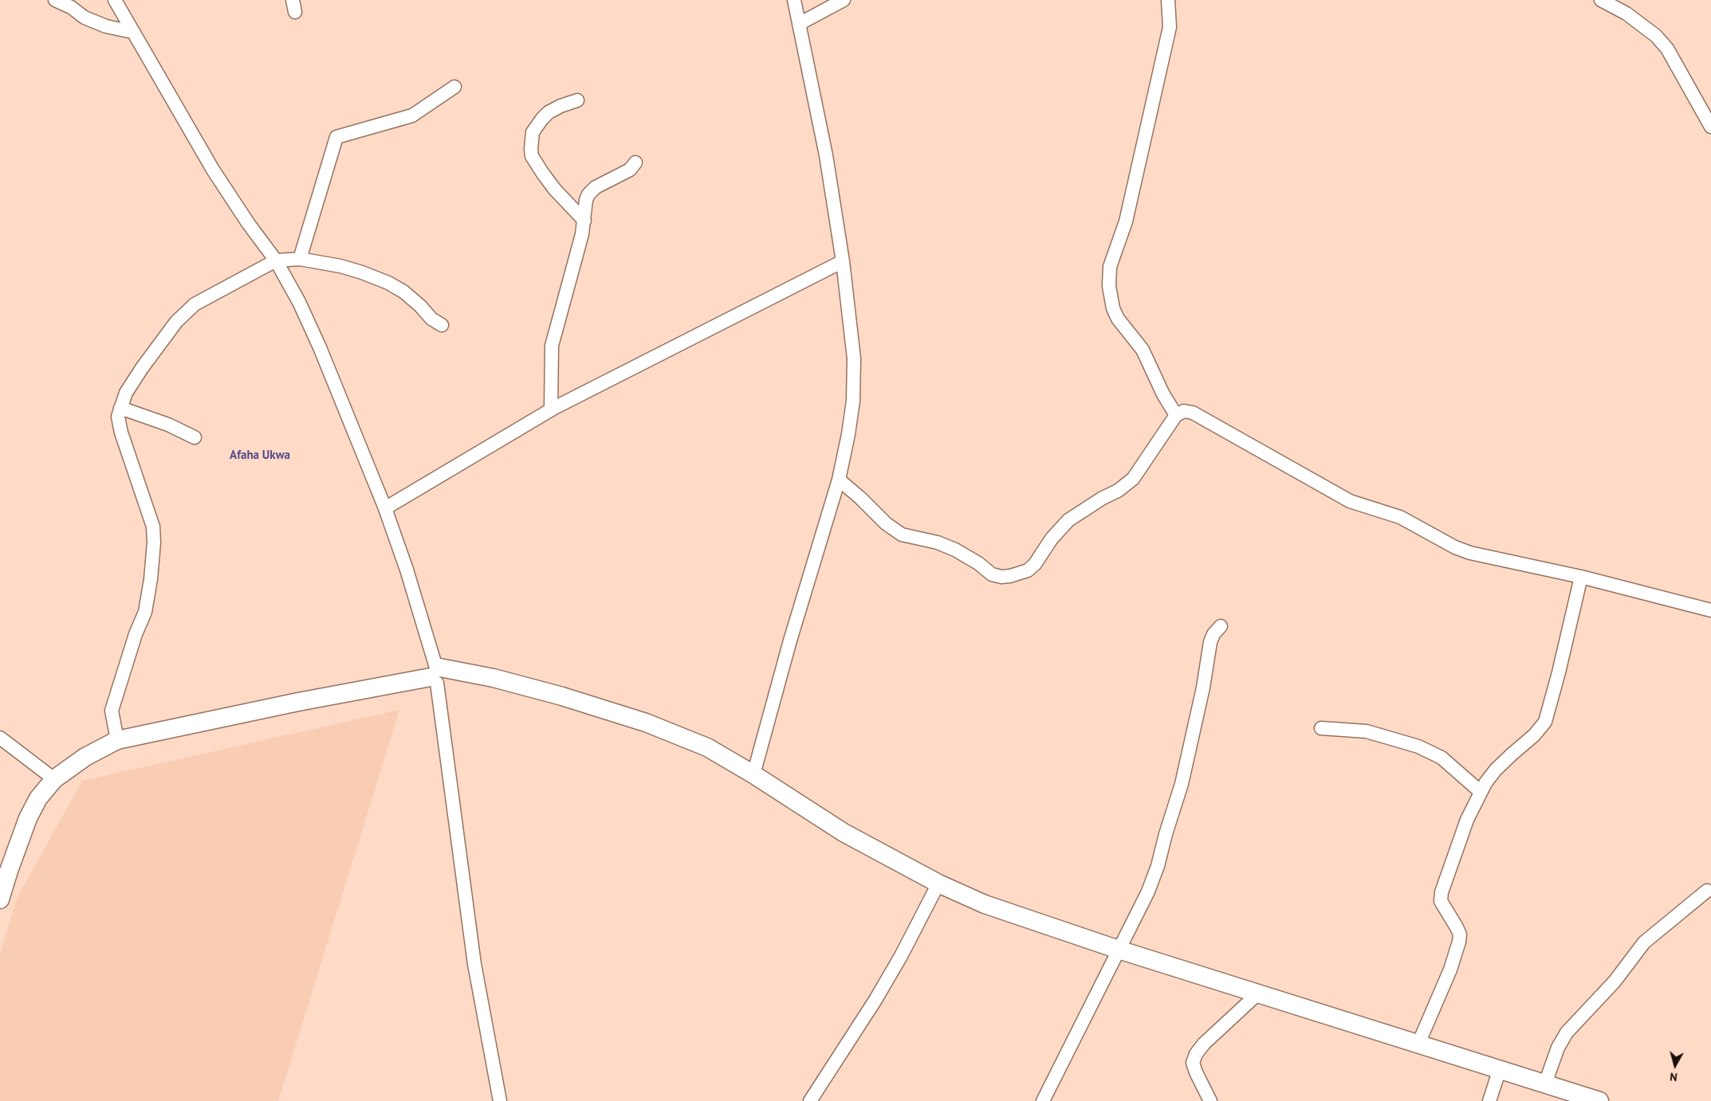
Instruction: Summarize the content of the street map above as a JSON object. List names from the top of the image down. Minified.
{"districts":["Afaha Ukwa"],"north":"bottom"}
